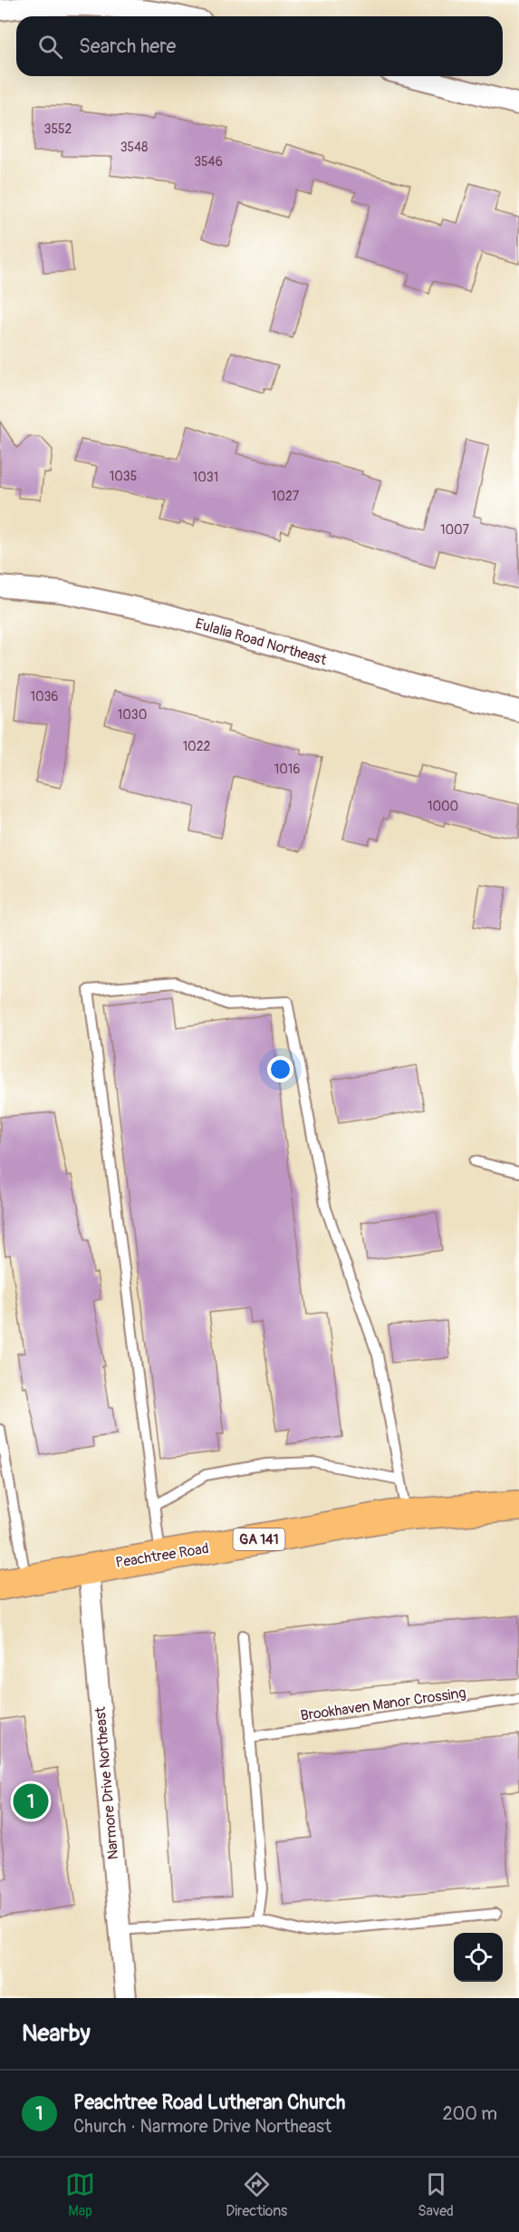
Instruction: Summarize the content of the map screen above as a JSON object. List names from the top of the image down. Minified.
{"streets":{"highway":["GA 141","Peachtree Road"],"street":["Eulalia Road Northeast","Narmore Drive Northeast"],"lane":["Brookhaven Manor Crossing"]},"crossings":[["Peachtree Road","Narmore Drive Northeast"]],"house_numbers":["3552","3548","3546","1035","1031","1027","1007","1036","1030","1022","1016","1000"],"page":{"search":"Search here","pins":"1","heading":"Nearby","list":[{"mark":"1","name":"Peachtree Road Lutheran Church","note":"Church · Narmore Drive Northeast","value":"200 m"}],"nav":["Map","Directions","Saved"]}}
